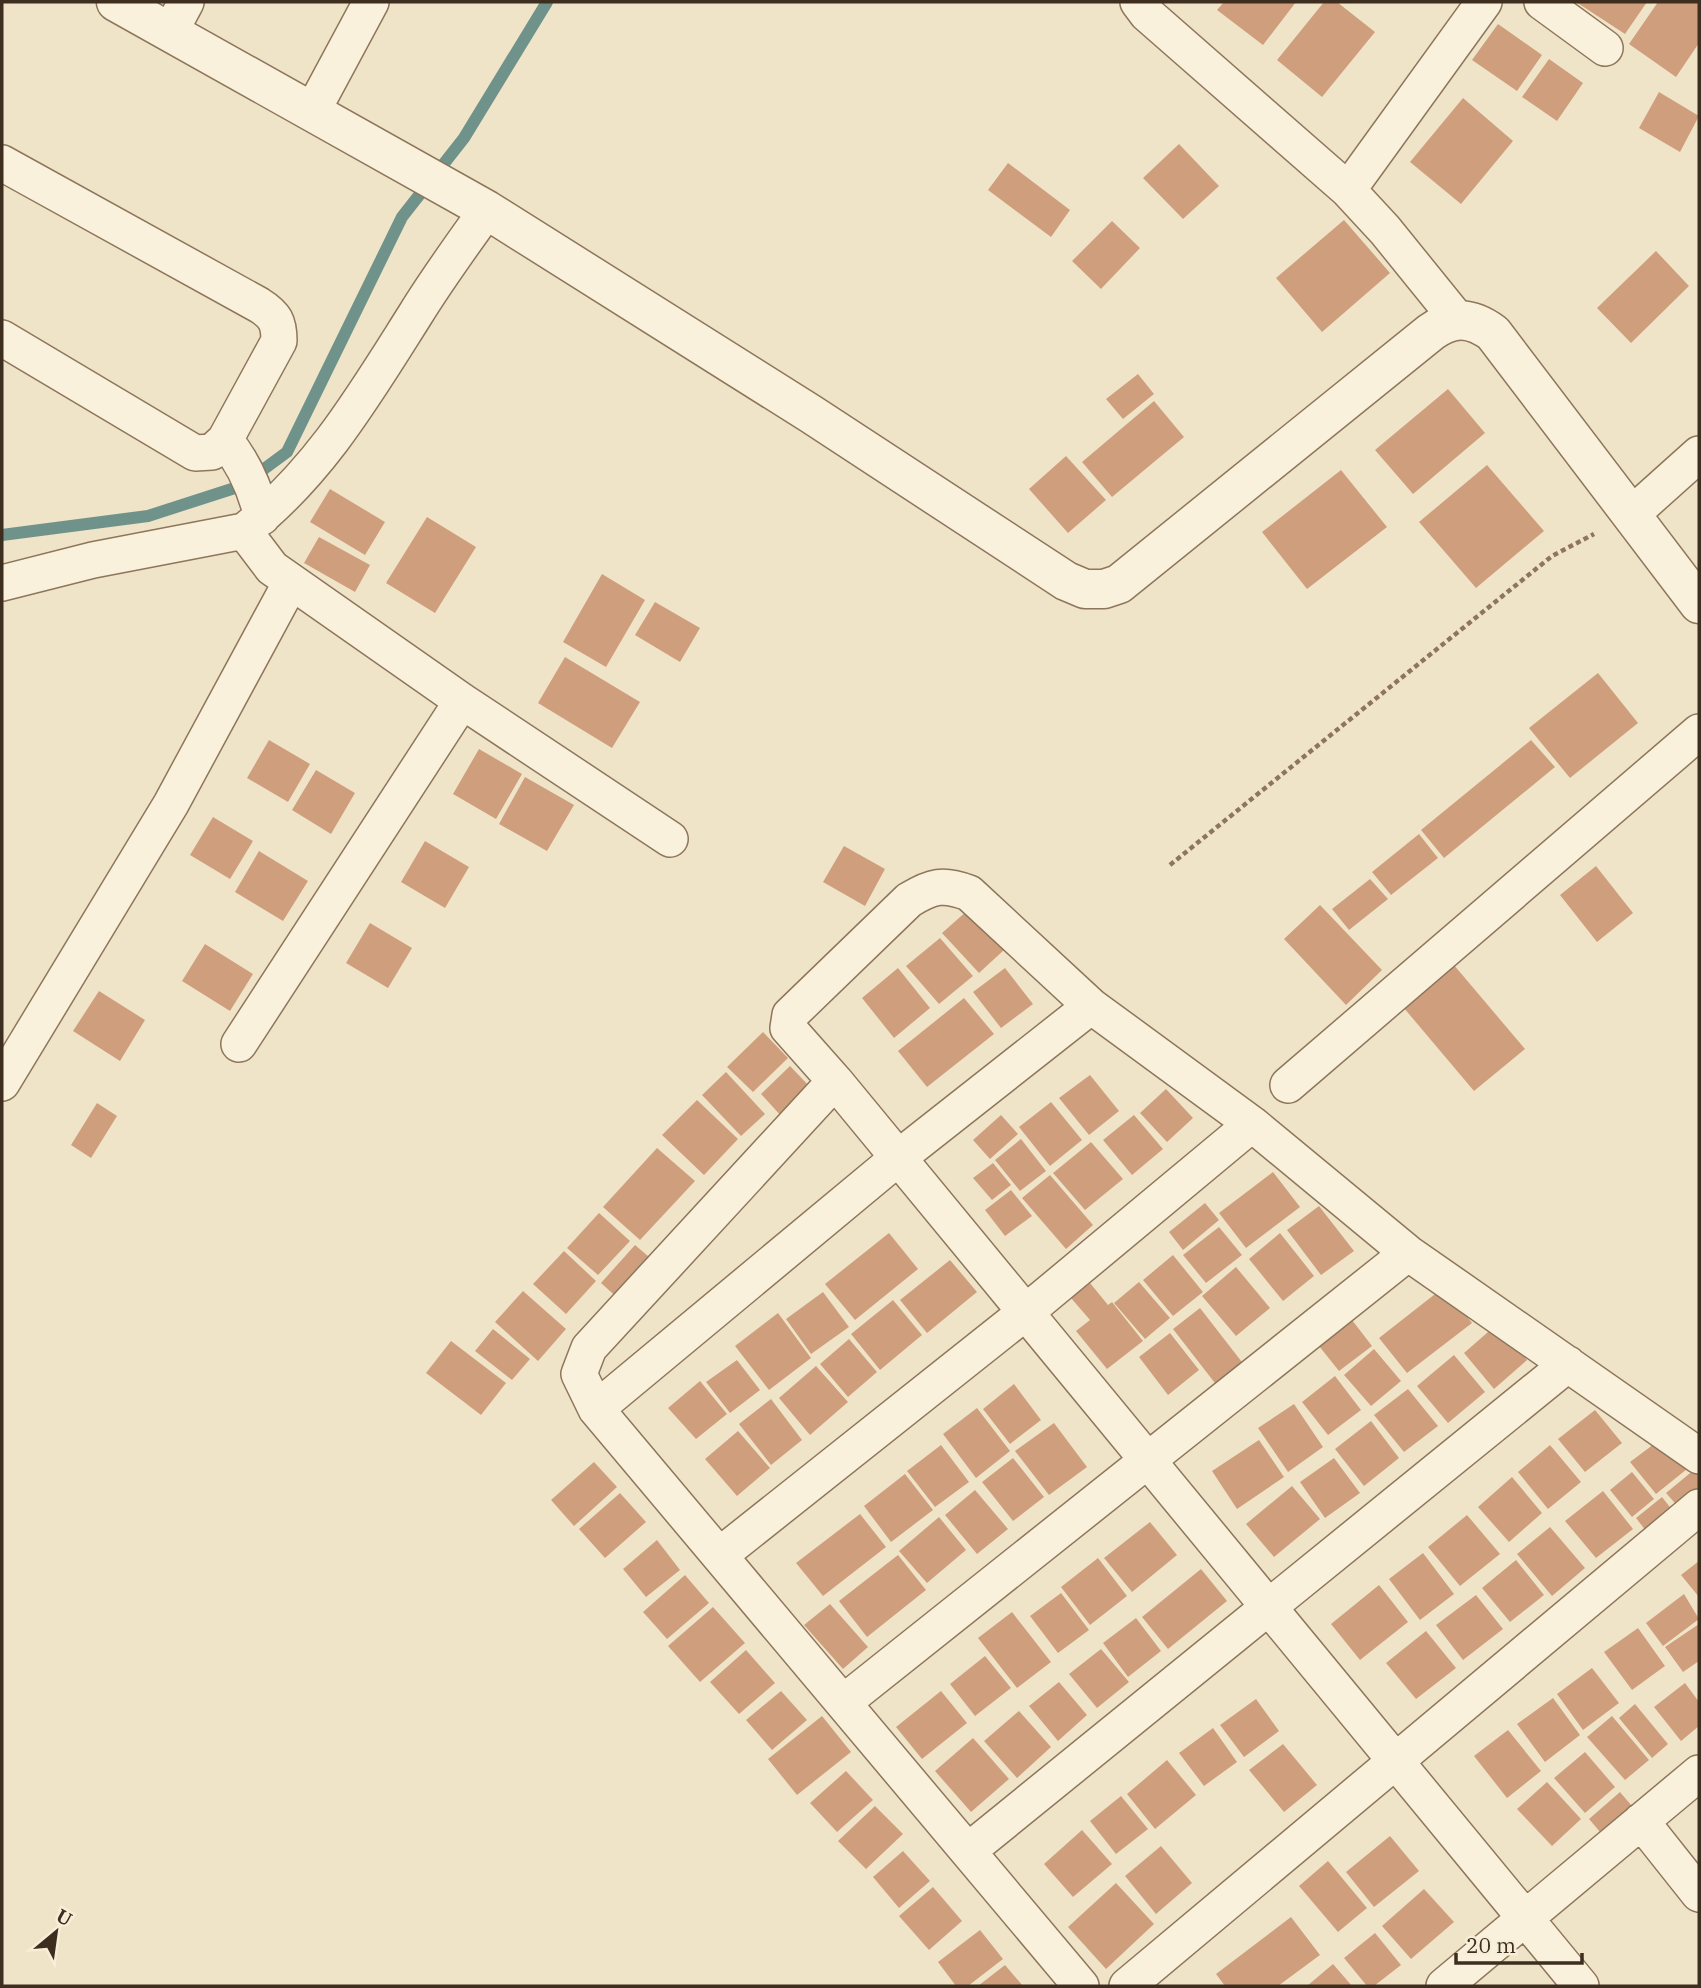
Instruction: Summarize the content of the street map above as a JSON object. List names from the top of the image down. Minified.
{"scale_bar":"20 m","north":"top right"}
